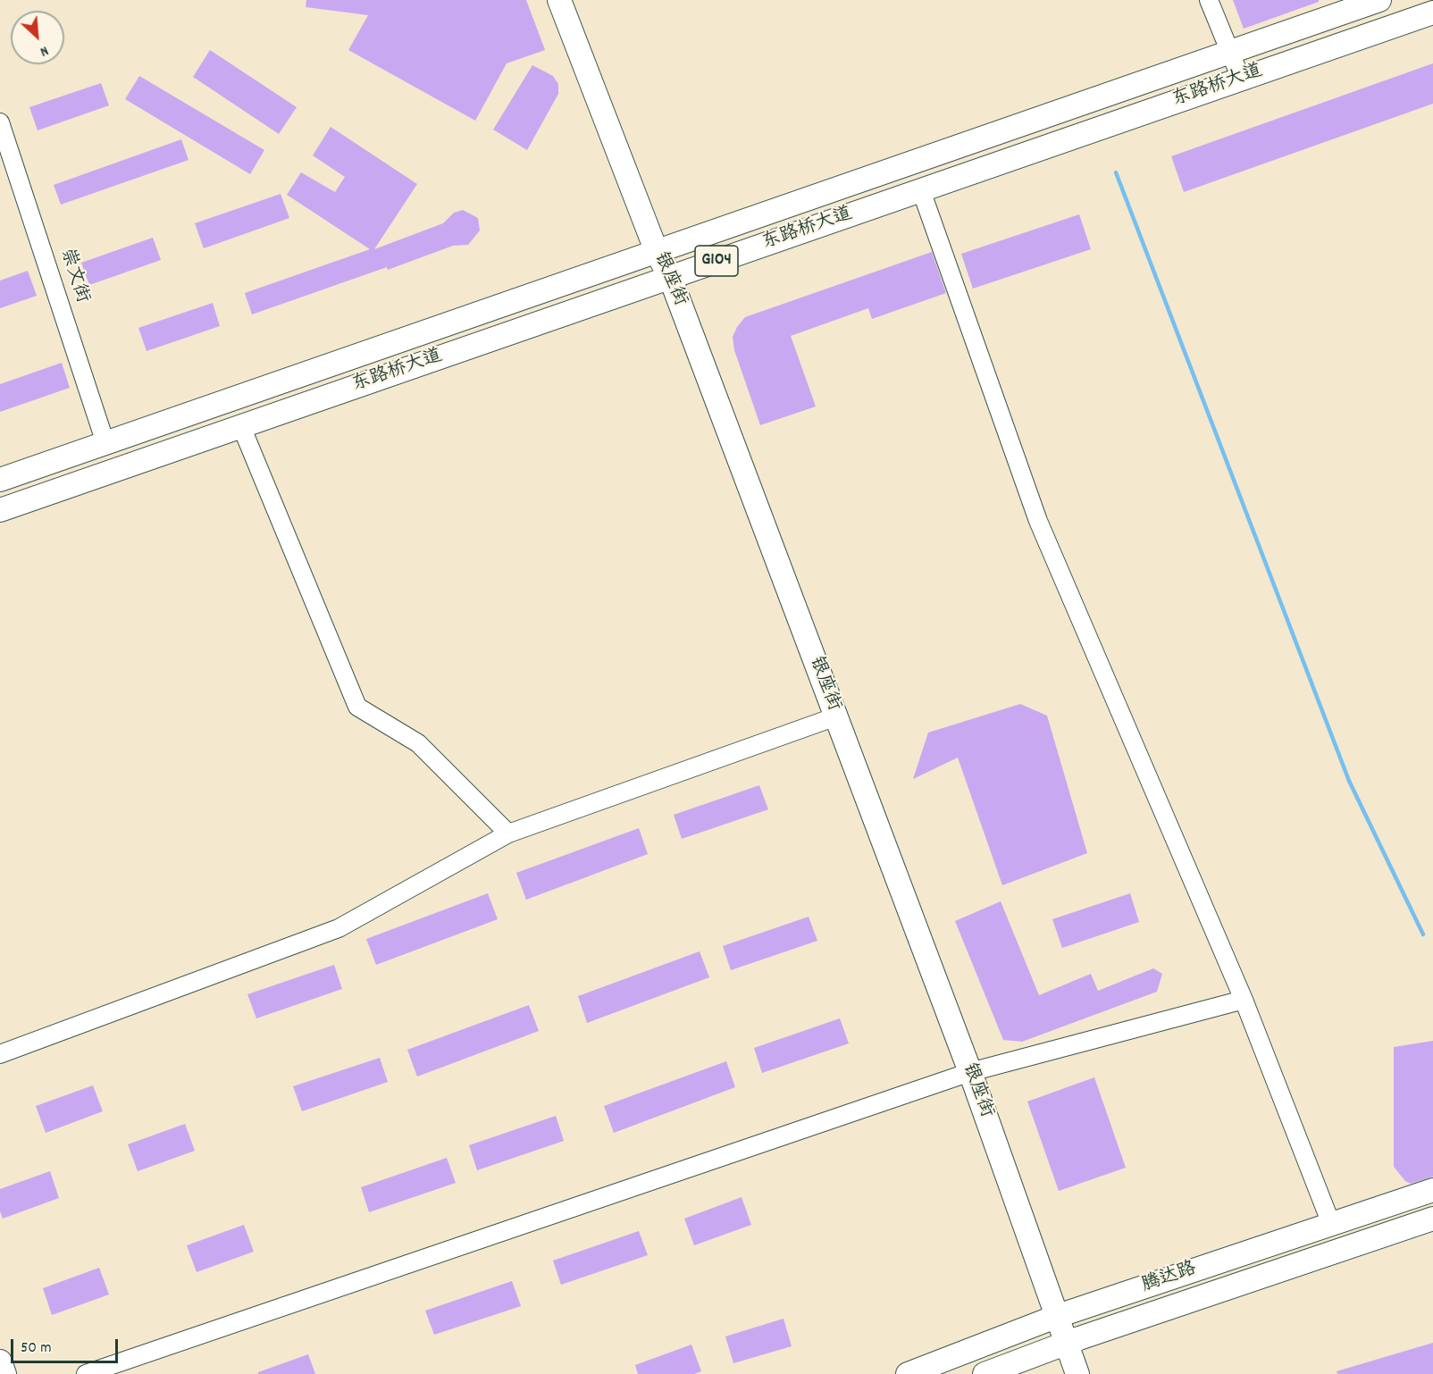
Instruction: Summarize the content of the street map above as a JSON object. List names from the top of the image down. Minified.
{"streets":{"main road":["东路桥大道","G104","银座街","腾达路"],"street":["崇文街"]},"crossings":[["东路桥大道","崇文街"],["东路桥大道","银座街"]],"scale_bar":"50 m","north":"bottom right"}
